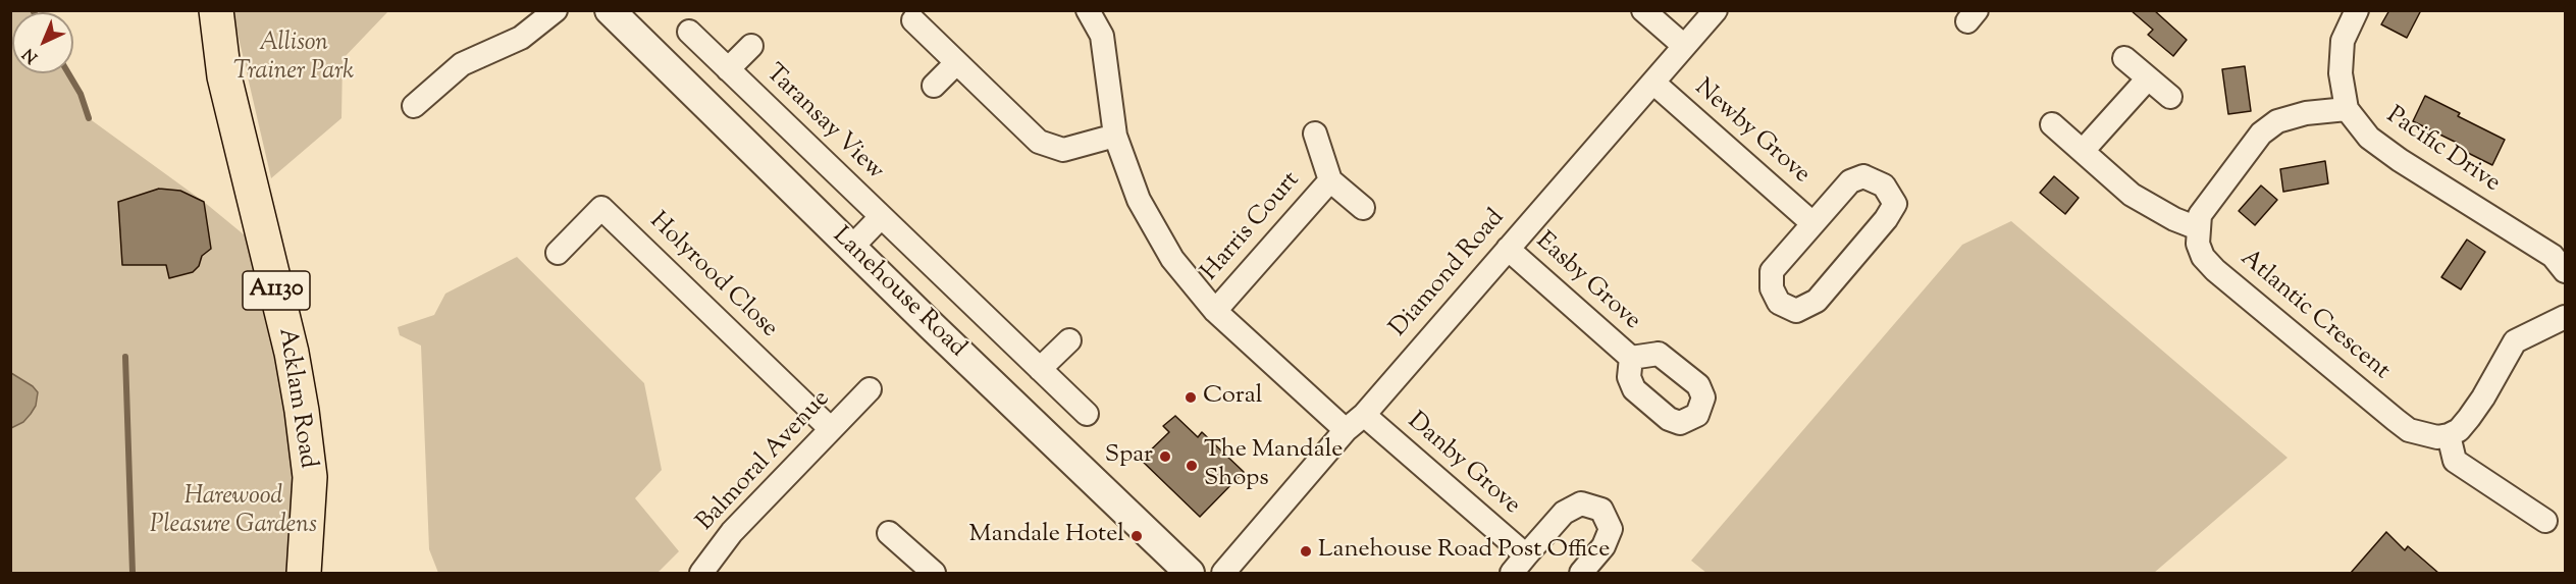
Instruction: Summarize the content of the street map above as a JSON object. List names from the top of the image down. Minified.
{"streets":{"main road":["A1130","Acklam Road"],"street":["Taransay View","Newby Grove","Pacific Drive","Harris Court","Diamond Road","Holyrood Close","Easby Grove","Lanehouse Road","Atlantic Crescent","Balmoral Avenue","Danby Grove"]},"crossings":[["Newby Grove","Diamond Road"],["Diamond Road","Easby Grove"],["Diamond Road","Danby Grove"],["Holyrood Close","Balmoral Avenue"]],"parks":["Allison Trainer Park","Harewood Pleasure Gardens"],"places":["Coral","Spar","The Mandale Shops","Mandale Hotel","Lanehouse Road Post Office"],"north":"bottom left"}
